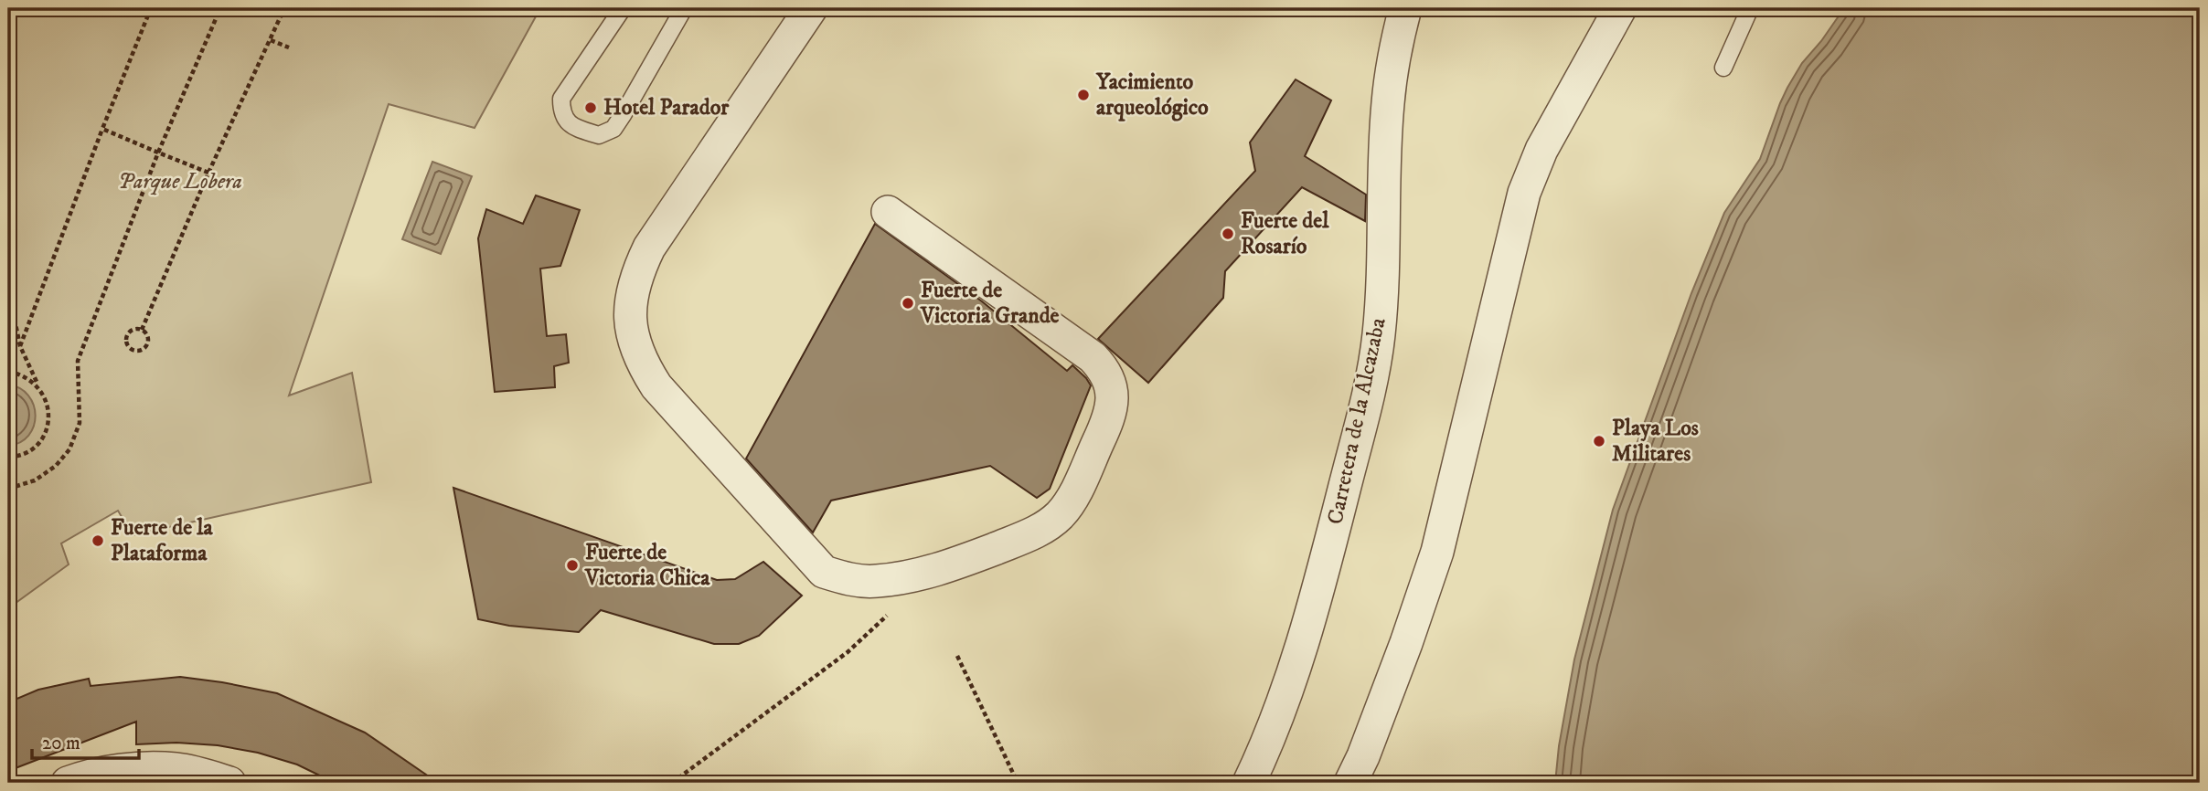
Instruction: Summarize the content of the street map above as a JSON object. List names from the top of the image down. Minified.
{"streets":{"street":["Carretera de la Alcazaba"]},"parks":["Parque Lobera"],"places":["Yacimiento arqueológico","Hotel Parador","Fuerte del Rosarío","Fuerte de Victoria Grande","Playa Los Militares","Fuerte de la Plataforma","Fuerte de Victoria Chica"],"scale_bar":"20 m"}
